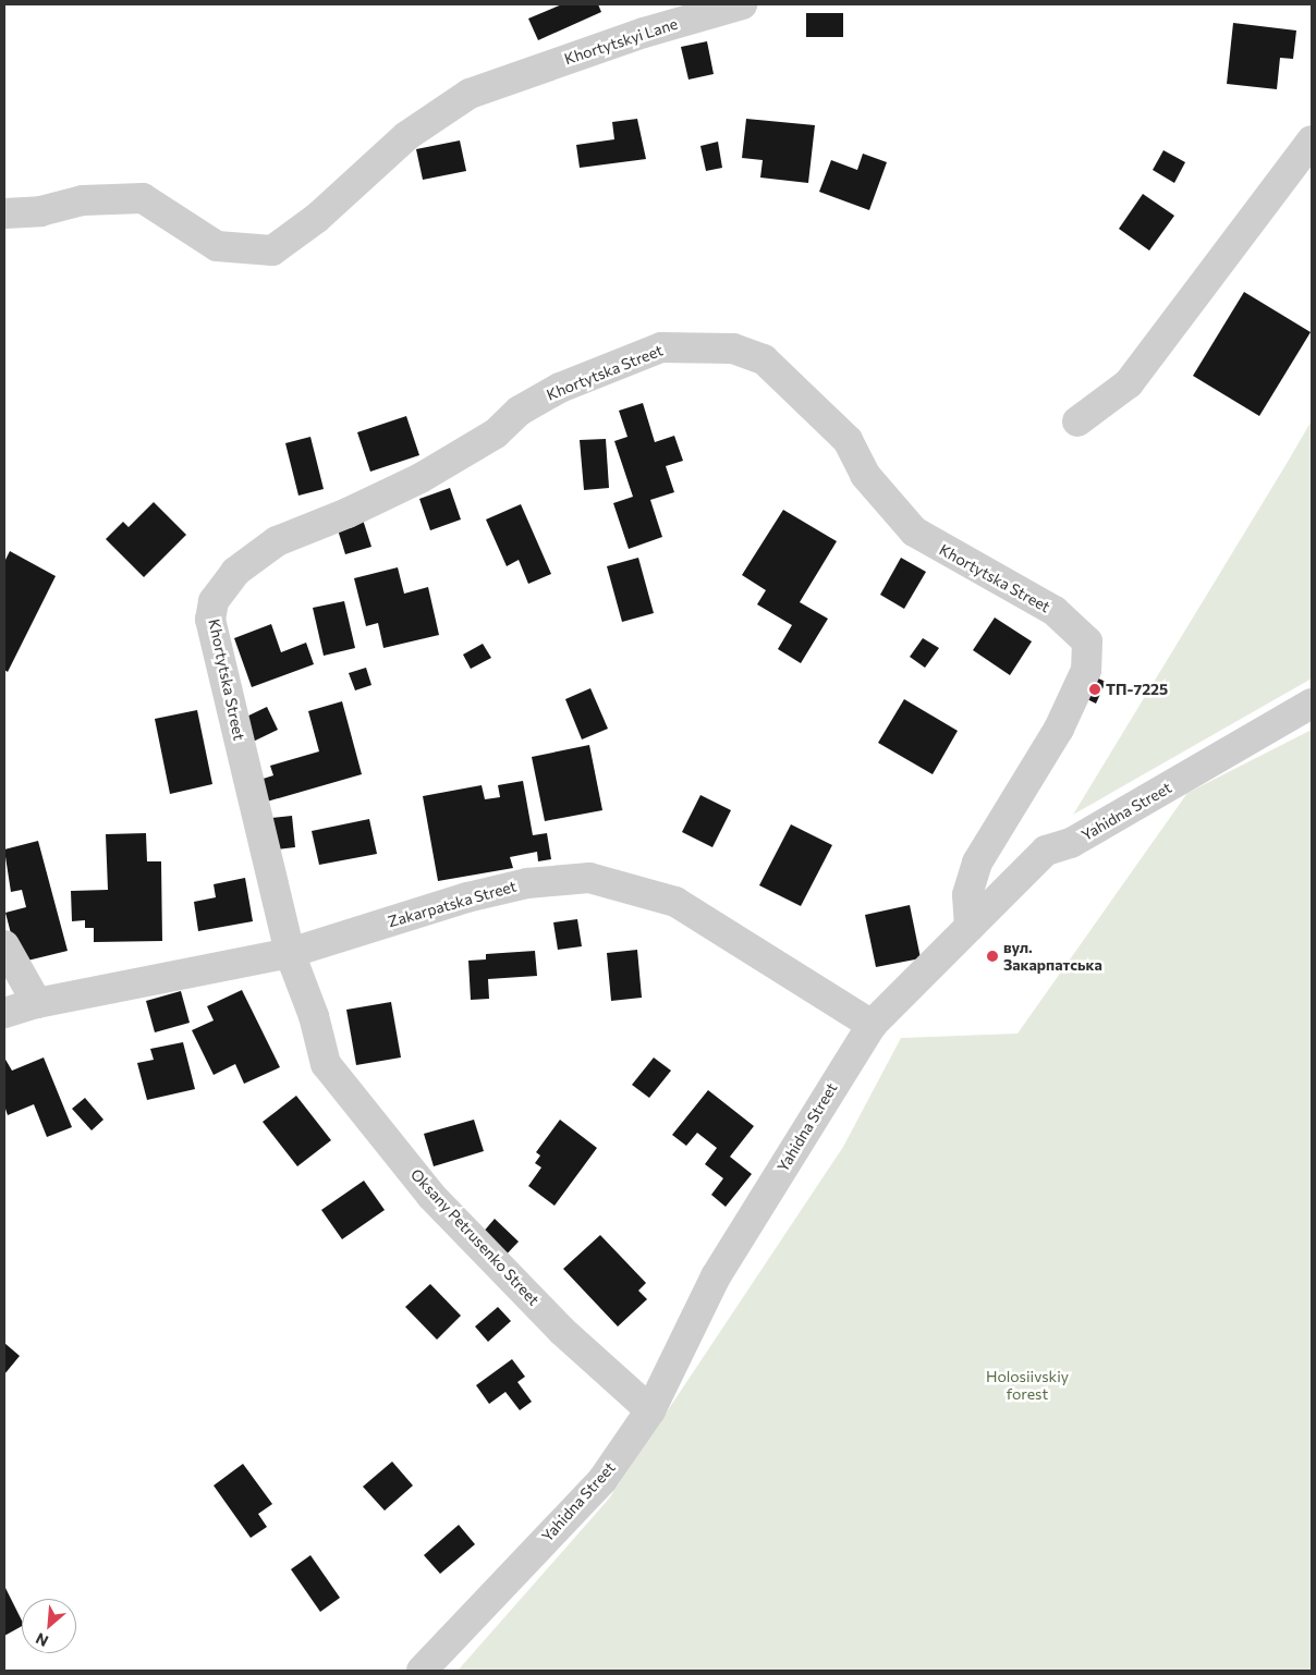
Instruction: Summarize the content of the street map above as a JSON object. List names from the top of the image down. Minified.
{"streets":{"street":["Khortytskyi Lane","Khortytska Street","Yahidna Street","Zakarpatska Street","Oksany Petrusenko Street"]},"crossings":[["Khortytska Street","Yahidna Street"],["Khortytska Street","Zakarpatska Street"],["Khortytska Street","Oksany Petrusenko Street"],["Yahidna Street","Zakarpatska Street"],["Yahidna Street","Oksany Petrusenko Street"],["Zakarpatska Street","Oksany Petrusenko Street"]],"parks":["Holosiivskiy forest"],"places":["ТП-7225","вул. Закарпатська"],"north":"bottom left"}
